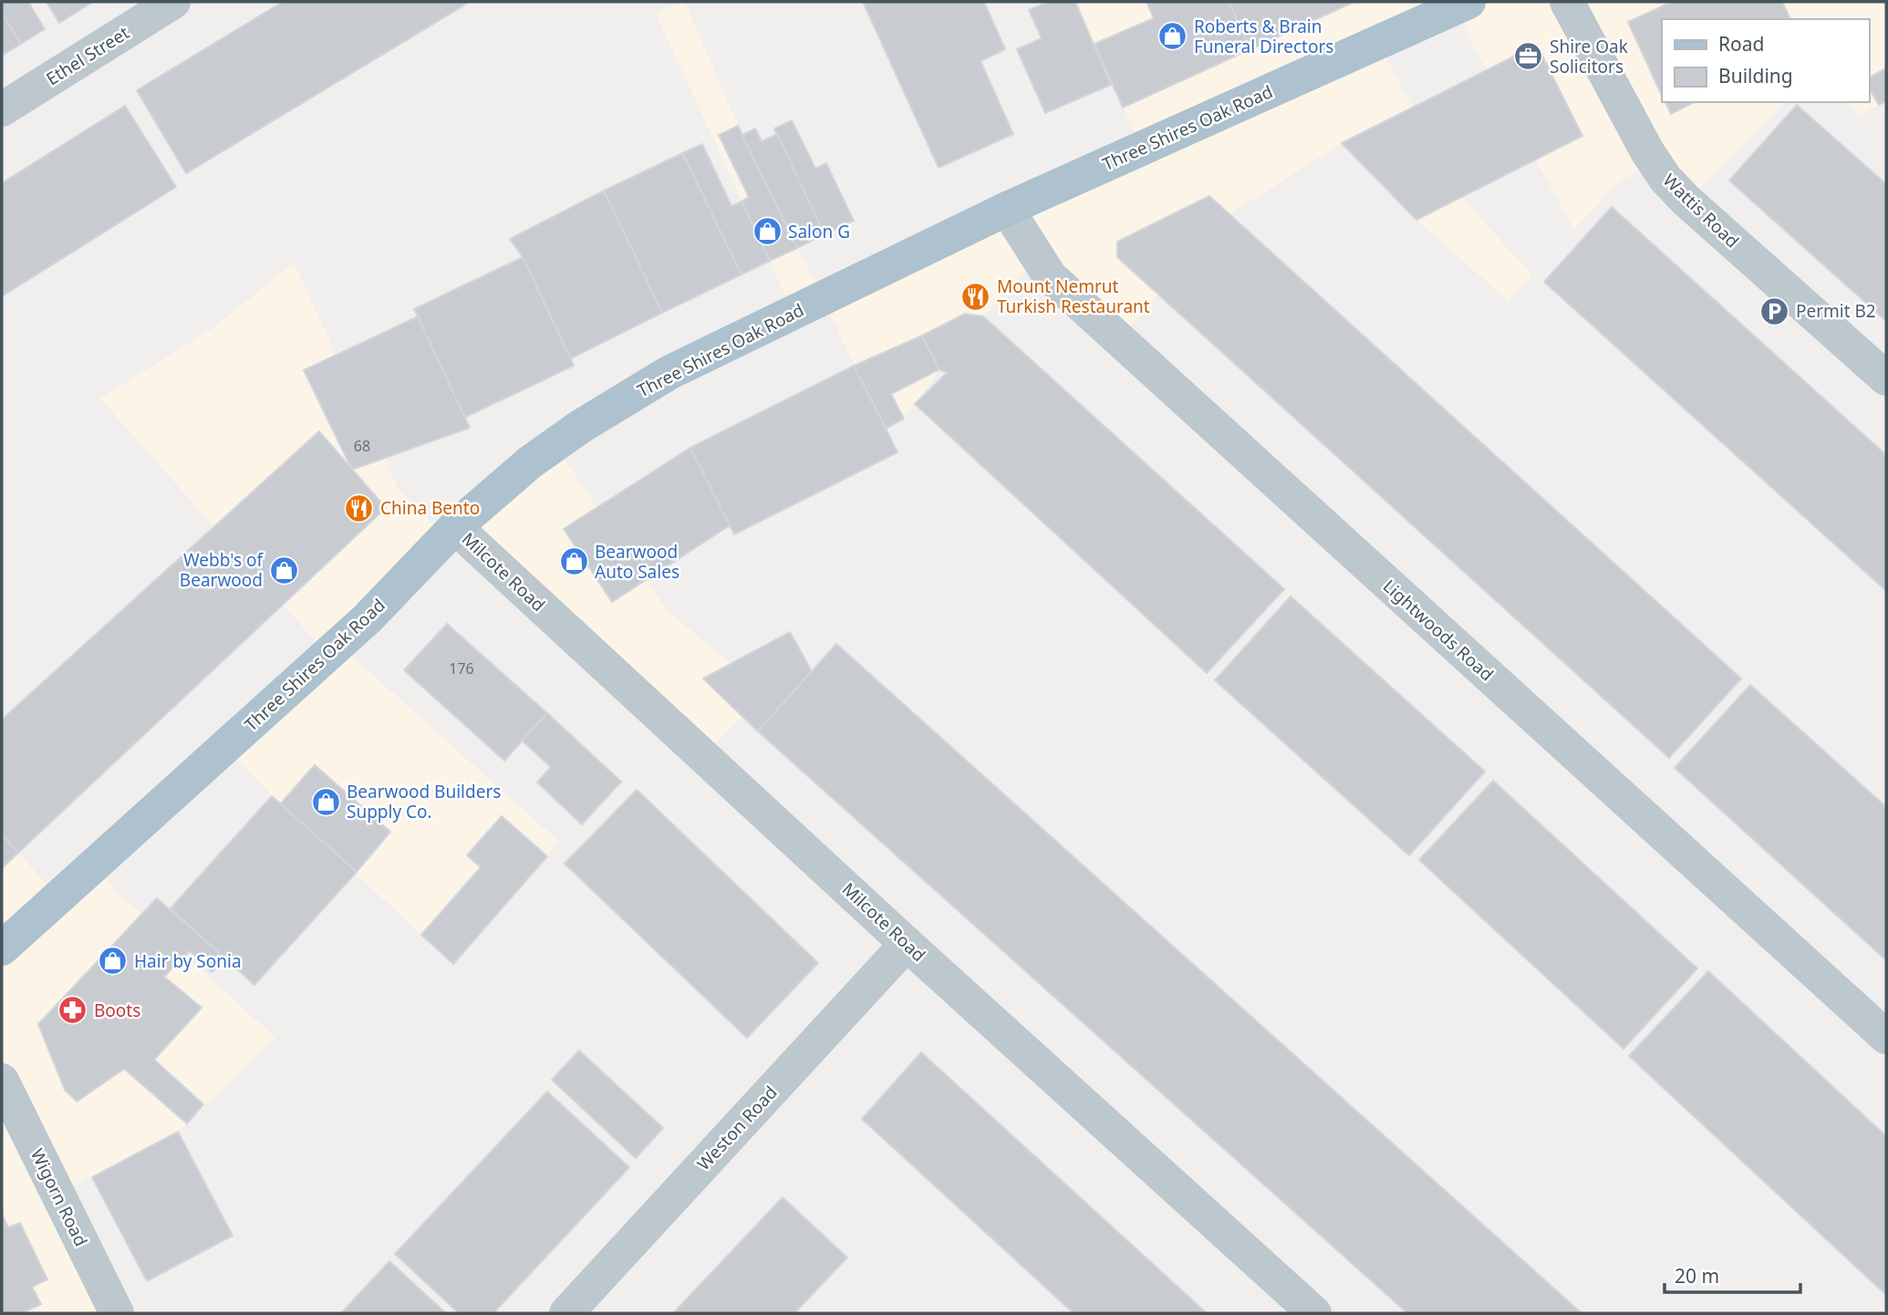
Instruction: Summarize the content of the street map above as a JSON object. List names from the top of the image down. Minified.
{"streets":{"main road":["Three Shires Oak Road"],"street":["Ethel Street","Wattis Road","Milcote Road","Lightwoods Road","Weston Road","Wigorn Road"]},"crossings":[["Three Shires Oak Road","Milcote Road"],["Three Shires Oak Road","Lightwoods Road"],["Milcote Road","Weston Road"]],"places":{"shop":["Roberts & Brain Funeral Directors","Salon G","Bearwood Auto Sales","Webb's of Bearwood","Bearwood Builders Supply Co.","Hair by Sonia"],"office":["Shire Oak Solicitors"],"restaurant":["Mount Nemrut Turkish Restaurant","China Bento"],"parking":["Permit B2"],"pharmacy":["Boots"]},"house_numbers":["68","176"],"legend":["Road","Building"],"scale_bar":"20 m"}
